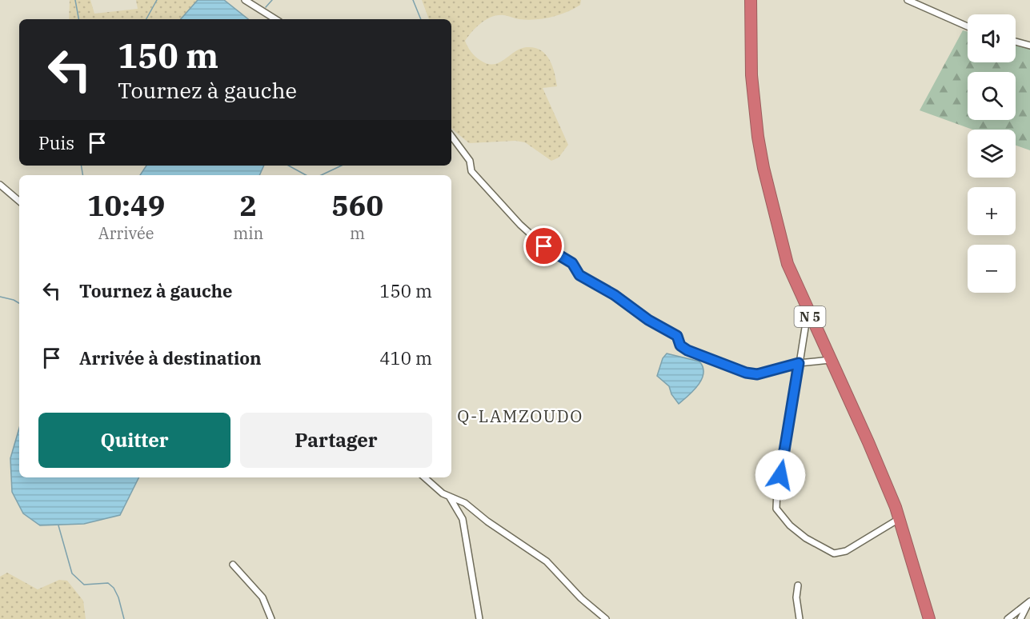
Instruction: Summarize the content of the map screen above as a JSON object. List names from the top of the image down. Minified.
{"streets":{"highway":["N 5"]},"districts":["Q-LAMZOUDO"],"page":{"map_buttons":["+","−"],"turn":["150 m","Tournez à gauche"],"then":"Puis","eta":["10:49","Arrivée","2","min","560","m"],"list":[{"name":"Tournez à gauche","value":"150 m"},{"name":"Arrivée à destination","value":"410 m"}],"buttons":["Quitter","Partager"]}}
